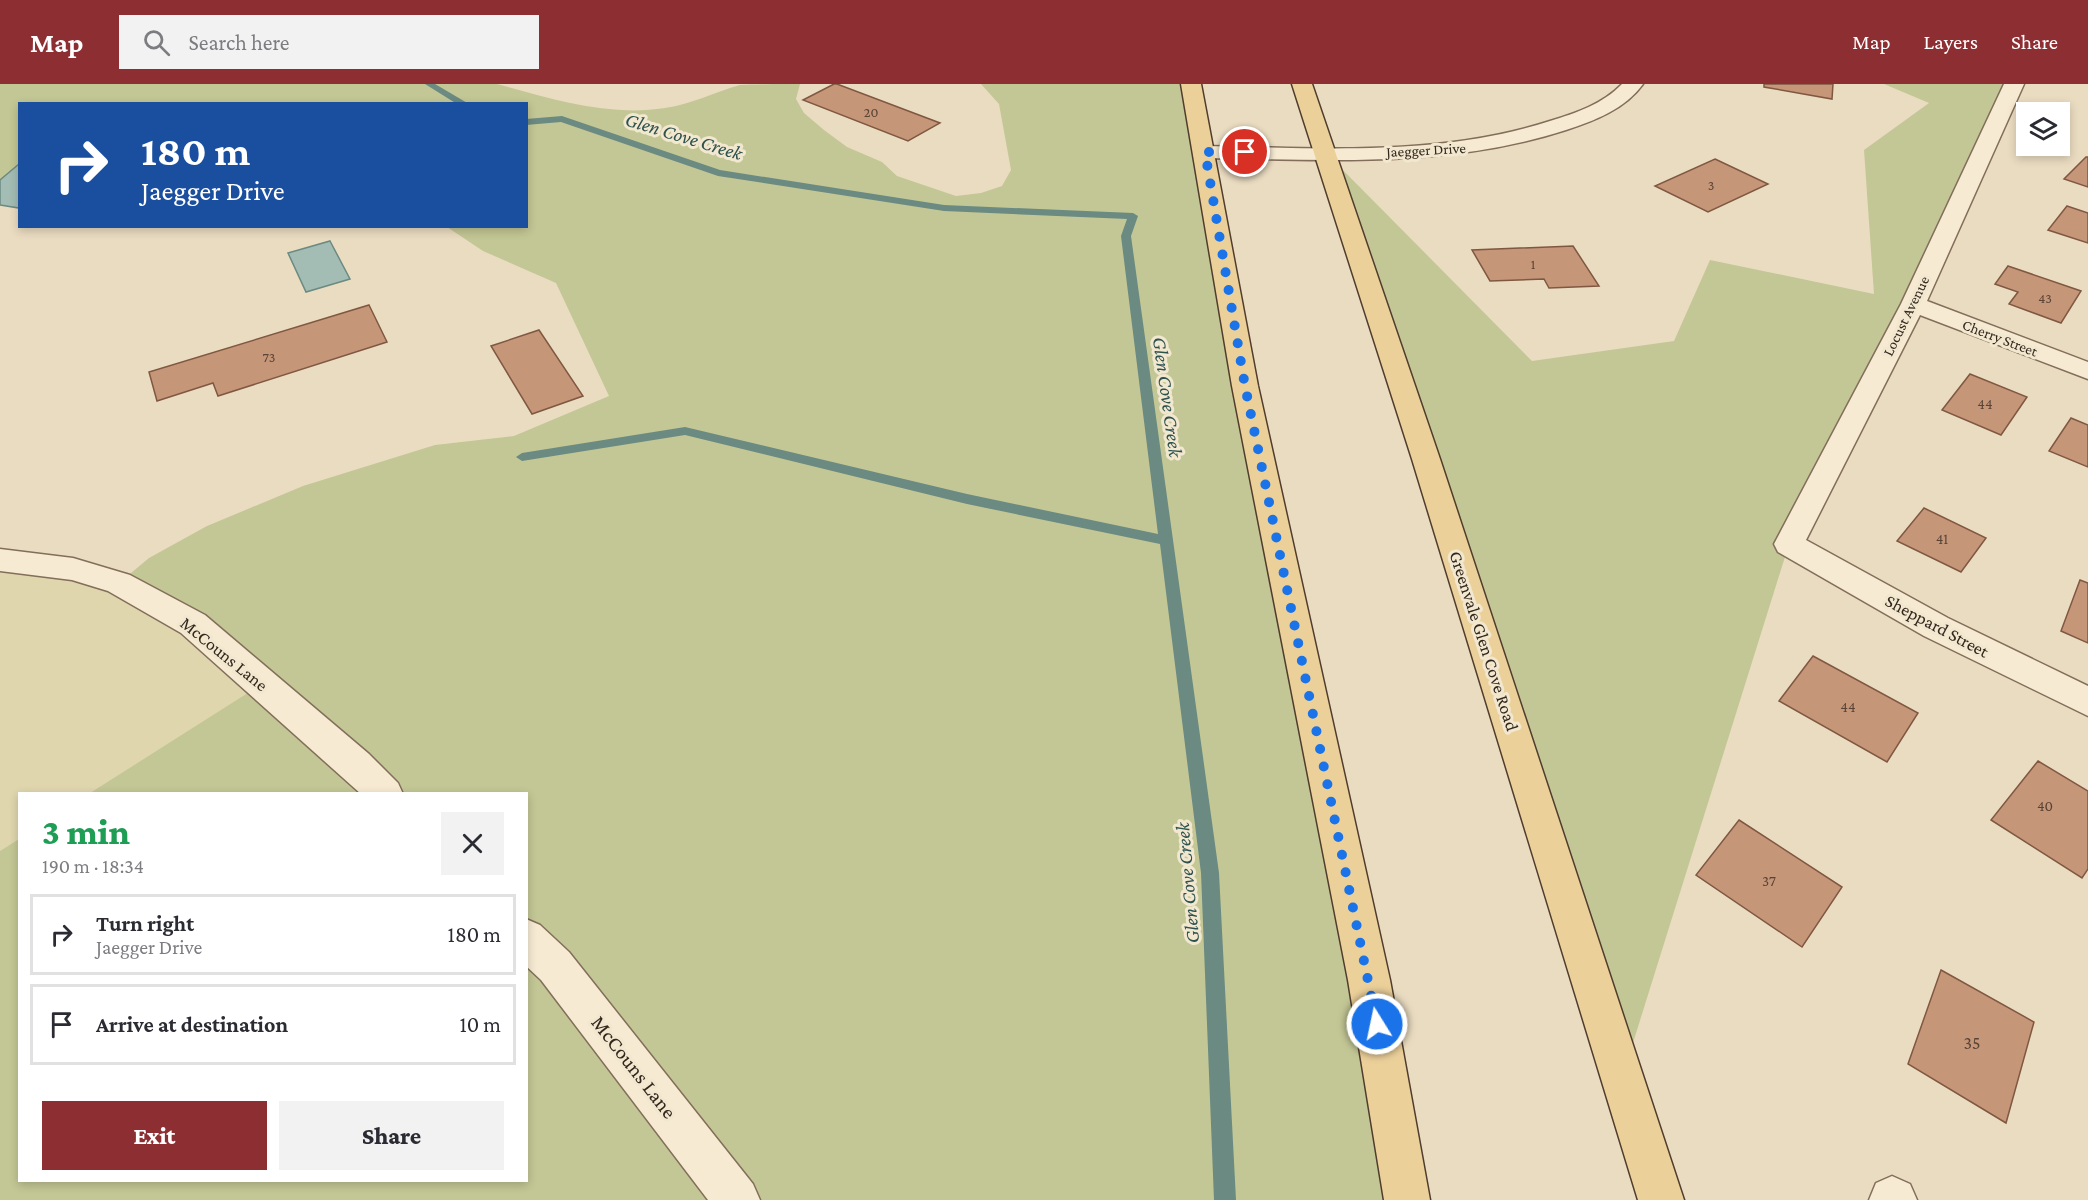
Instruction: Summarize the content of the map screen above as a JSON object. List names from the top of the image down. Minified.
{"streets":{"main road":["Greenvale Glen Cove Road"],"street":["Jaegger Drive","Locust Avenue","Cherry Street","Sheppard Street","McCouns Lane"]},"crossings":[["Jaegger Drive","Greenvale Glen Cove Road"],["Locust Avenue","Cherry Street"],["Locust Avenue","Sheppard Street"]],"water":["Glen Cove Creek"],"house_numbers":["20","3","1","43","73","44","41","44","40","37","35"],"page":{"header":"Map","search":"Search here","nav":["Map","Layers","Share"],"turn":["180 m","Jaegger Drive"],"heading":["3 min","190 m · 18:34"],"list":[{"name":"Turn right","note":"Jaegger Drive","value":"180 m"},{"name":"Arrive at destination","value":"10 m"}],"buttons":["Exit","Share"]}}
